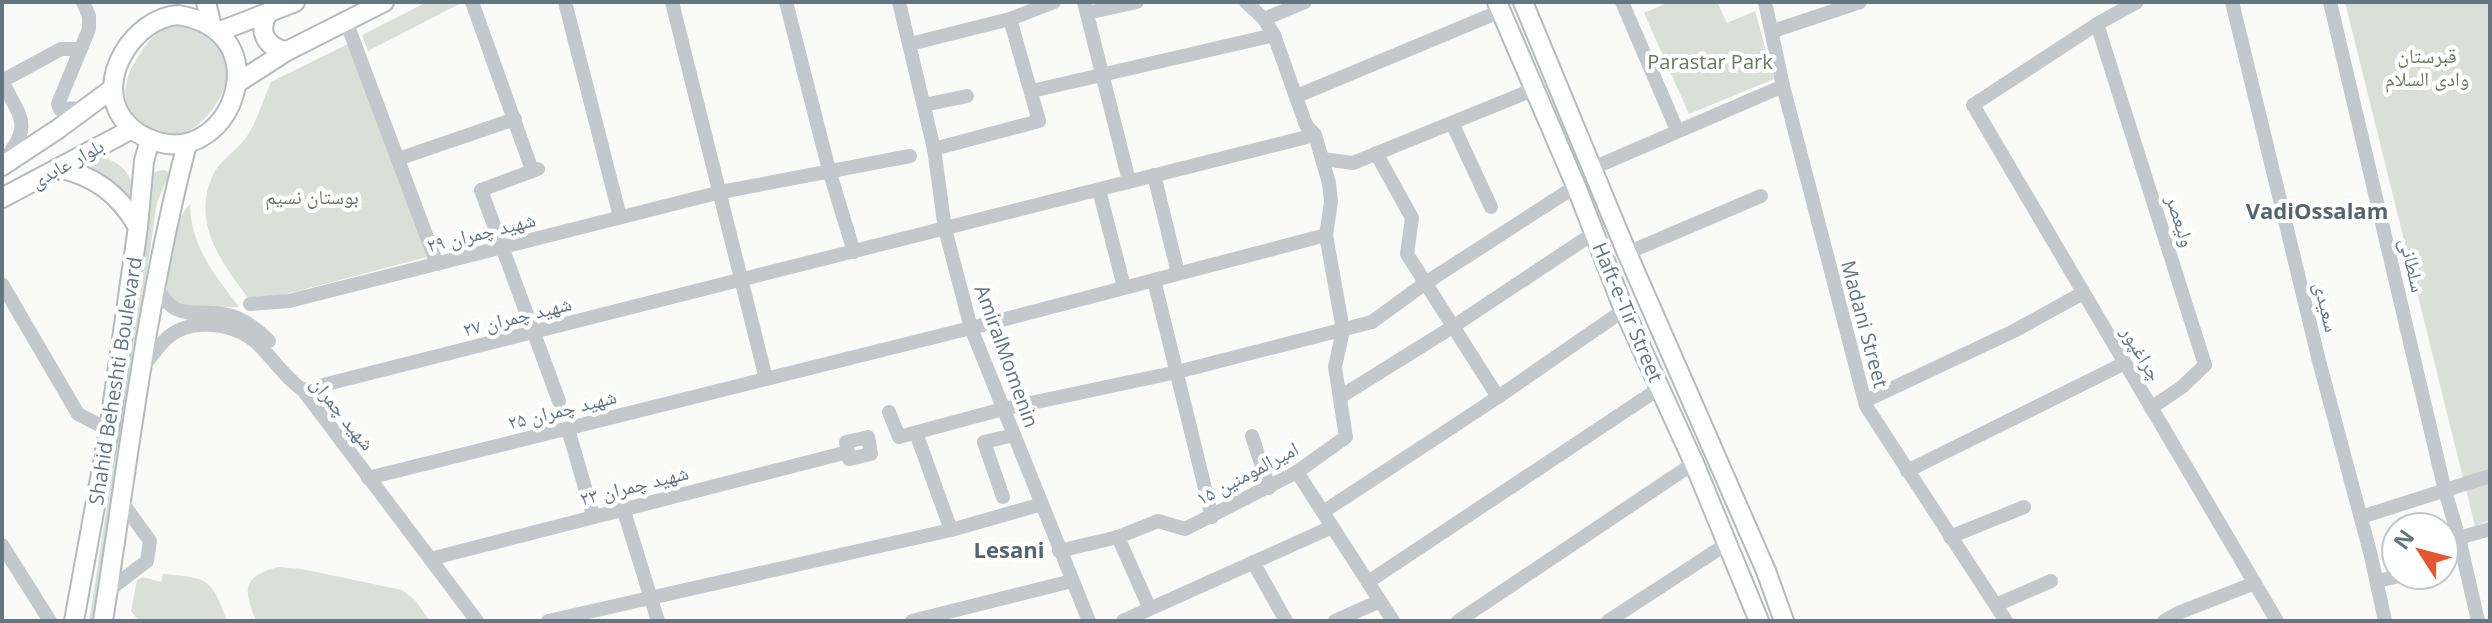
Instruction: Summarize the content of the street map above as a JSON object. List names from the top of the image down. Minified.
{"streets":{"main road":["بلوار عابدی","Haft-e-Tir Street","Shahid Beheshti Boulevard"],"street":["ولیعصر","شهید چمران ۲۹","سلطانی","سعیدی","شهید چمران ۲۷","Madani Street","چراغپور","AmiralMomenin","شهید چمران ۲۵","شهید چمران","امیرالمومنین ۱۵","شهید چمران ۲۳"]},"crossings":[["بلوار عابدی","Shahid Beheshti Boulevard"],["ولیعصر","چراغپور"],["شهید چمران ۲۷","AmiralMomenin"],["شهید چمران ۲۷","شهید چمران"],["AmiralMomenin","شهید چمران ۲۵"],["AmiralMomenin","امیرالمومنین ۱۵"],["Shahid Beheshti Boulevard","شهید چمران"],["شهید چمران ۲۵","شهید چمران"],["شهید چمران","شهید چمران ۲۳"]],"districts":["VadiOssalam","Lesani"],"parks":["قبرستان وادی السلام","Parastar Park","بوستان نسیم"],"north":"top left"}
